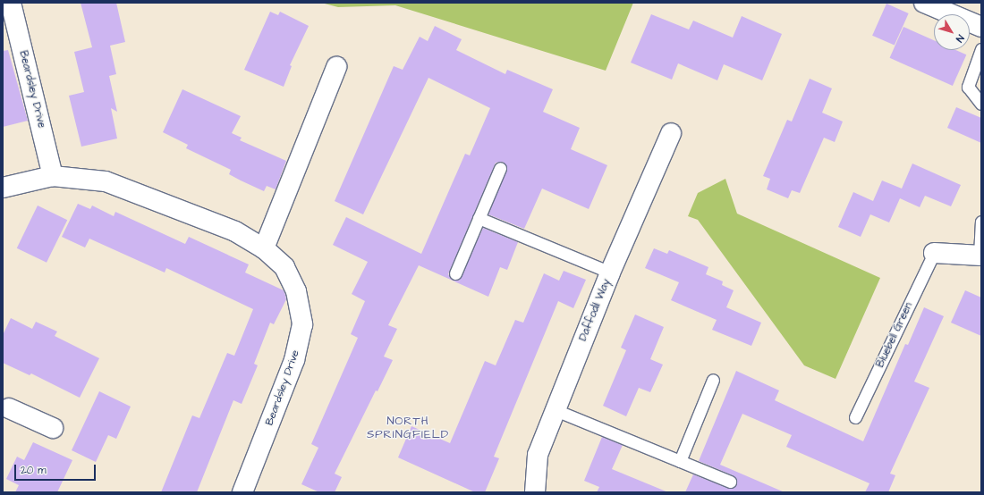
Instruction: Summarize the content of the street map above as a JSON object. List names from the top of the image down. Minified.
{"streets":{"street":["Beardsley Drive","Daffodil Way"],"lane":["Bluebell Green"]},"districts":["NORTH SPRINGFIELD"],"scale_bar":"20 m","north":"bottom right"}
